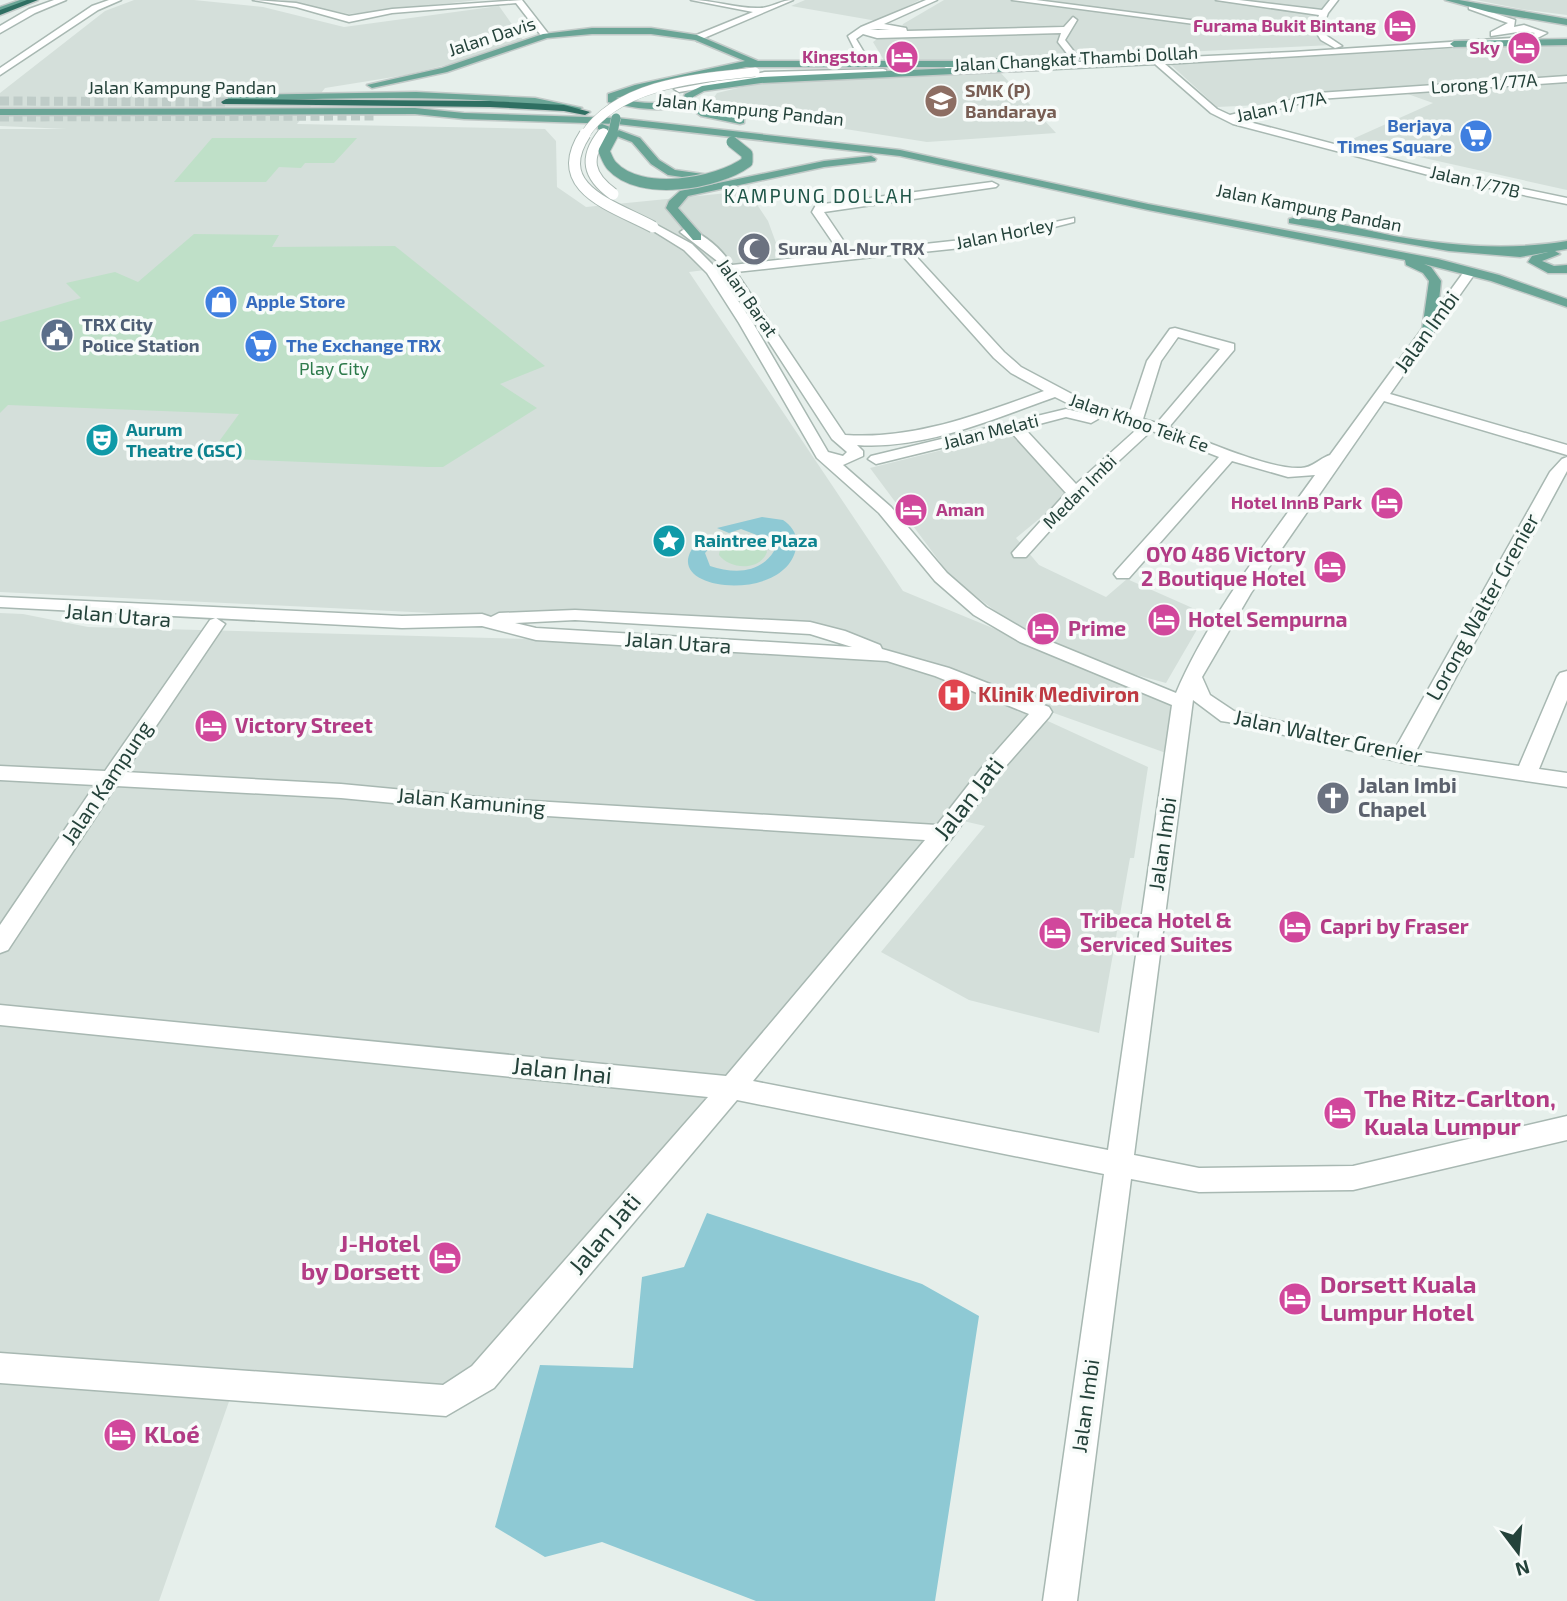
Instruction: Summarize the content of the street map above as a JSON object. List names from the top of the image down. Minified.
{"streets":{"main road":["Jalan Davis","Jalan Kampung Pandan","Jalan Imbi"],"street":["Jalan Changkat Thambi Dollah","Lorong 1/77A","Jalan 1/77A","Jalan 1/77B","Jalan Horley","Jalan Barat","Jalan Khoo Teik Ee","Jalan Melati","Medan Imbi","Lorong Walter Grenier","Jalan Utara","Jalan Walter Grenier","Jalan Kampung","Jalan Jati","Jalan Kamuning","Jalan Inai"]},"crossings":[["Jalan Changkat Thambi Dollah","Jalan 1/77B"],["Jalan Changkat Thambi Dollah","Jalan Barat"],["Lorong 1/77A","Jalan 1/77A"],["Jalan Kampung Pandan","Jalan Imbi"],["Jalan 1/77A","Jalan 1/77B"],["Jalan Horley","Jalan Barat"],["Jalan Horley","Jalan Khoo Teik Ee"],["Jalan Barat","Jalan Imbi"],["Jalan Barat","Jalan Melati"],["Jalan Imbi","Jalan Khoo Teik Ee"],["Jalan Imbi","Jalan Walter Grenier"],["Jalan Imbi","Jalan Inai"],["Jalan Khoo Teik Ee","Jalan Melati"],["Jalan Khoo Teik Ee","Medan Imbi"],["Jalan Melati","Medan Imbi"],["Lorong Walter Grenier","Jalan Walter Grenier"],["Jalan Utara","Jalan Kampung"],["Jalan Utara","Jalan Jati"],["Jalan Kampung","Jalan Kamuning"],["Jalan Jati","Jalan Kamuning"],["Jalan Jati","Jalan Inai"]],"districts":["KAMPUNG DOLLAH"],"parks":["Play City"],"places":{"hotel":["Furama Bukit Bintang","Sky","Kingston","Hotel InnB Park","Aman","OYO 486 Victory 2 Boutique Hotel","Hotel Sempurna","Prime","Victory Street","Capri by Fraser","Tribeca Hotel & Serviced Suites","The Ritz-Carlton, Kuala Lumpur","J-Hotel by Dorsett","Dorsett Kuala Lumpur Hotel","KLoé"],"school or university":["SMK (P) Bandaraya"],"supermarket":["Berjaya Times Square","The Exchange TRX"],"mosque":["Surau Al-Nur TRX"],"shop":["Apple Store"],"public building":["TRX City Police Station"],"theatre":["Aurum Theatre (GSC)"],"place":["Raintree Plaza"],"hospital":["Klinik Mediviron"],"church":["Jalan Imbi Chapel"]},"north":"bottom"}
